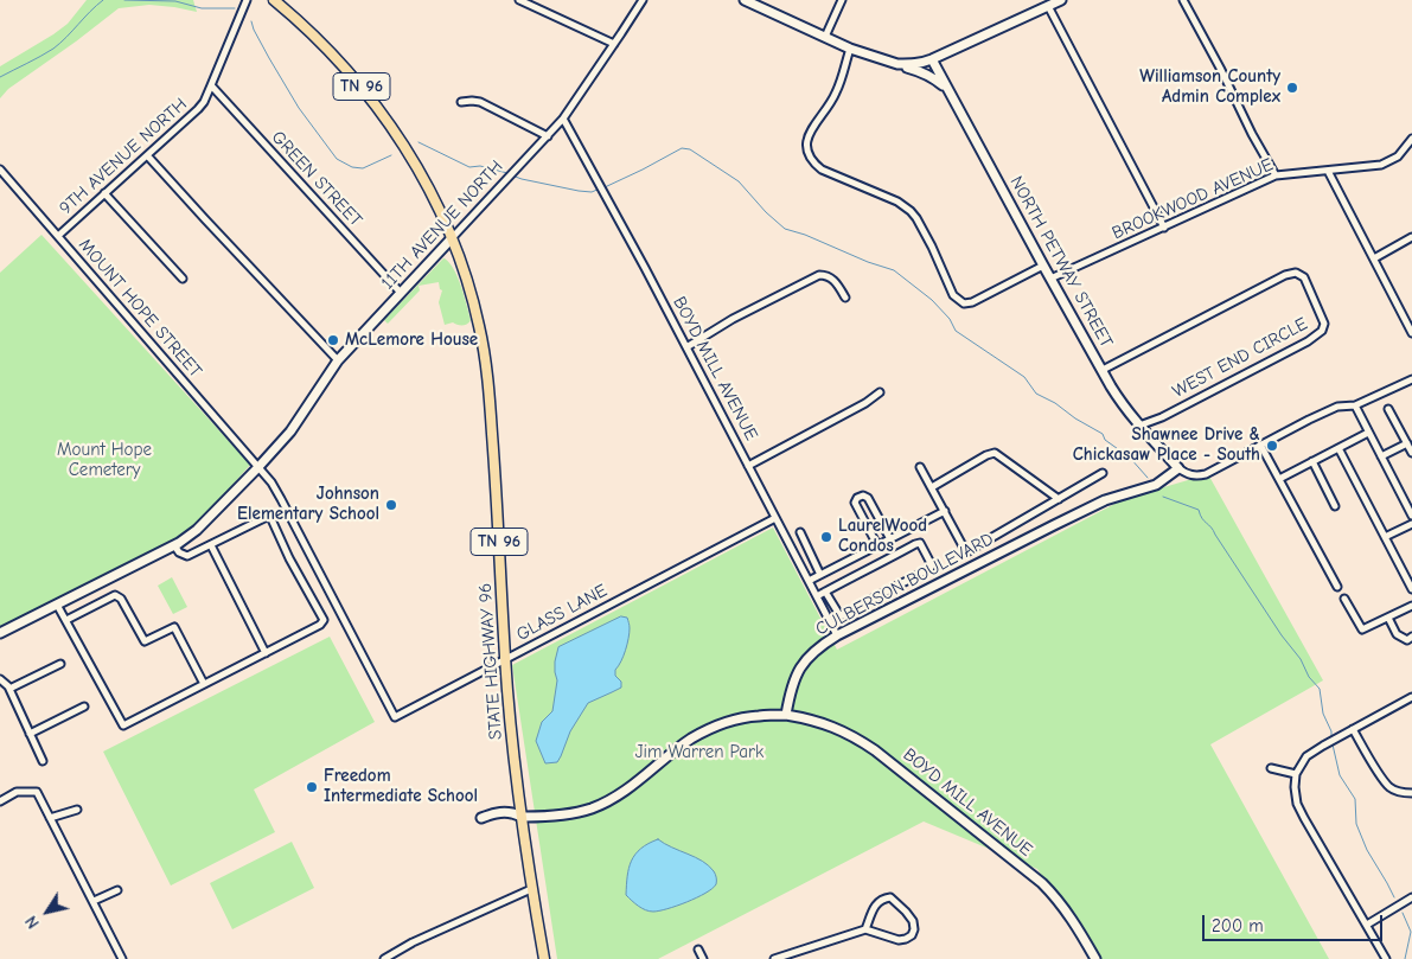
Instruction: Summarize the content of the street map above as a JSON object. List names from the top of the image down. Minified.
{"streets":{"main road":["TN 96","STATE HIGHWAY 96"],"street":["9TH AVENUE NORTH","GREEN STREET","BROOKWOOD AVENUE","11TH AVENUE NORTH","NORTH PETWAY STREET","MOUNT HOPE STREET","WEST END CIRCLE","BOYD MILL AVENUE","CULBERSON BOULEVARD","GLASS LANE"]},"crossings":[["9TH AVENUE NORTH","GREEN STREET"],["9TH AVENUE NORTH","MOUNT HOPE STREET"],["GREEN STREET","11TH AVENUE NORTH"],["BROOKWOOD AVENUE","NORTH PETWAY STREET"],["11TH AVENUE NORTH","MOUNT HOPE STREET"],["11TH AVENUE NORTH","BOYD MILL AVENUE"],["11TH AVENUE NORTH","GLASS LANE"],["11TH AVENUE NORTH","STATE HIGHWAY 96"],["NORTH PETWAY STREET","WEST END CIRCLE"],["NORTH PETWAY STREET","CULBERSON BOULEVARD"],["MOUNT HOPE STREET","GLASS LANE"],["BOYD MILL AVENUE","CULBERSON BOULEVARD"],["BOYD MILL AVENUE","GLASS LANE"],["GLASS LANE","STATE HIGHWAY 96"]],"parks":["Mount Hope Cemetery","Jim Warren Park"],"places":["Williamson County Admin Complex","McLemore House","Shawnee Drive & Chickasaw Place - South","Johnson Elementary School","LaurelWood Condos","Freedom Intermediate School"],"scale_bar":"200 m","north":"bottom left"}
